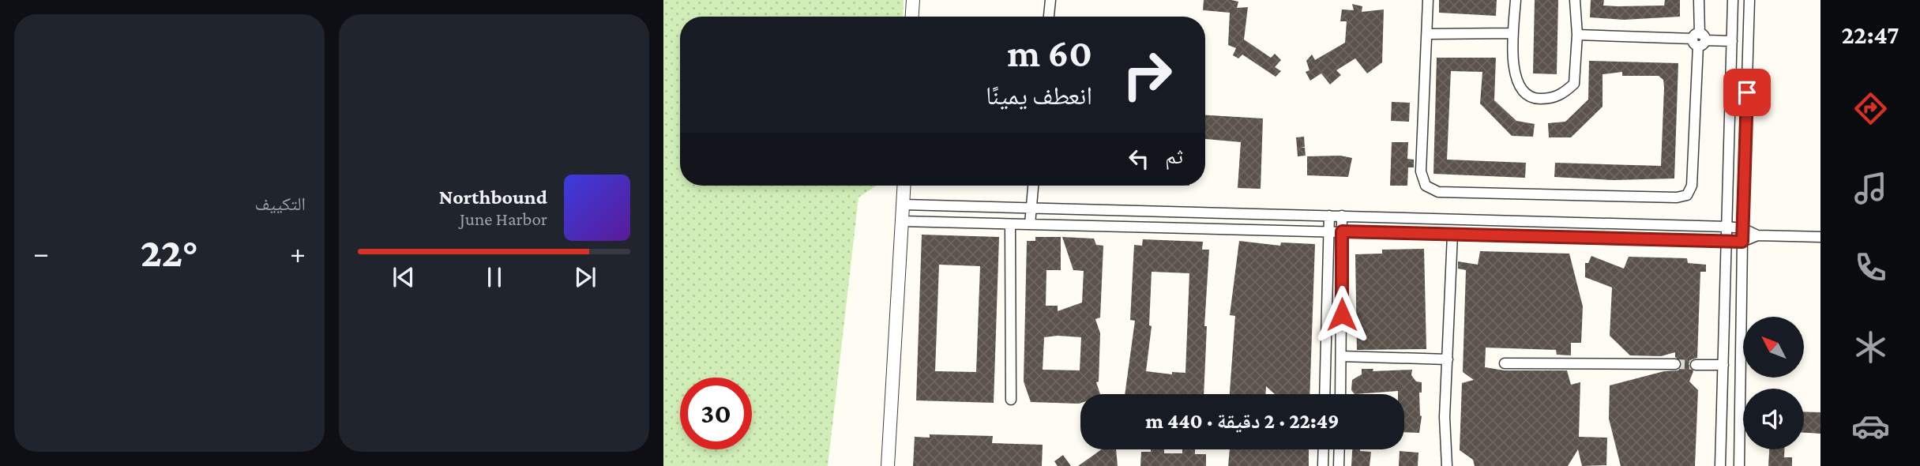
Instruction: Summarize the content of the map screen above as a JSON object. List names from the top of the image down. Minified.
{"north":"top left","page":{"tabs":"22:47","tile":"التكييف","turn":["60 m","انعطف يمينًا"],"then":"ثم","song":["Northbound","June Harbor"],"heat":["−","22°","+"],"limit":"30","trip":"22:49 · 2 دقيقة · 440 m"}}
